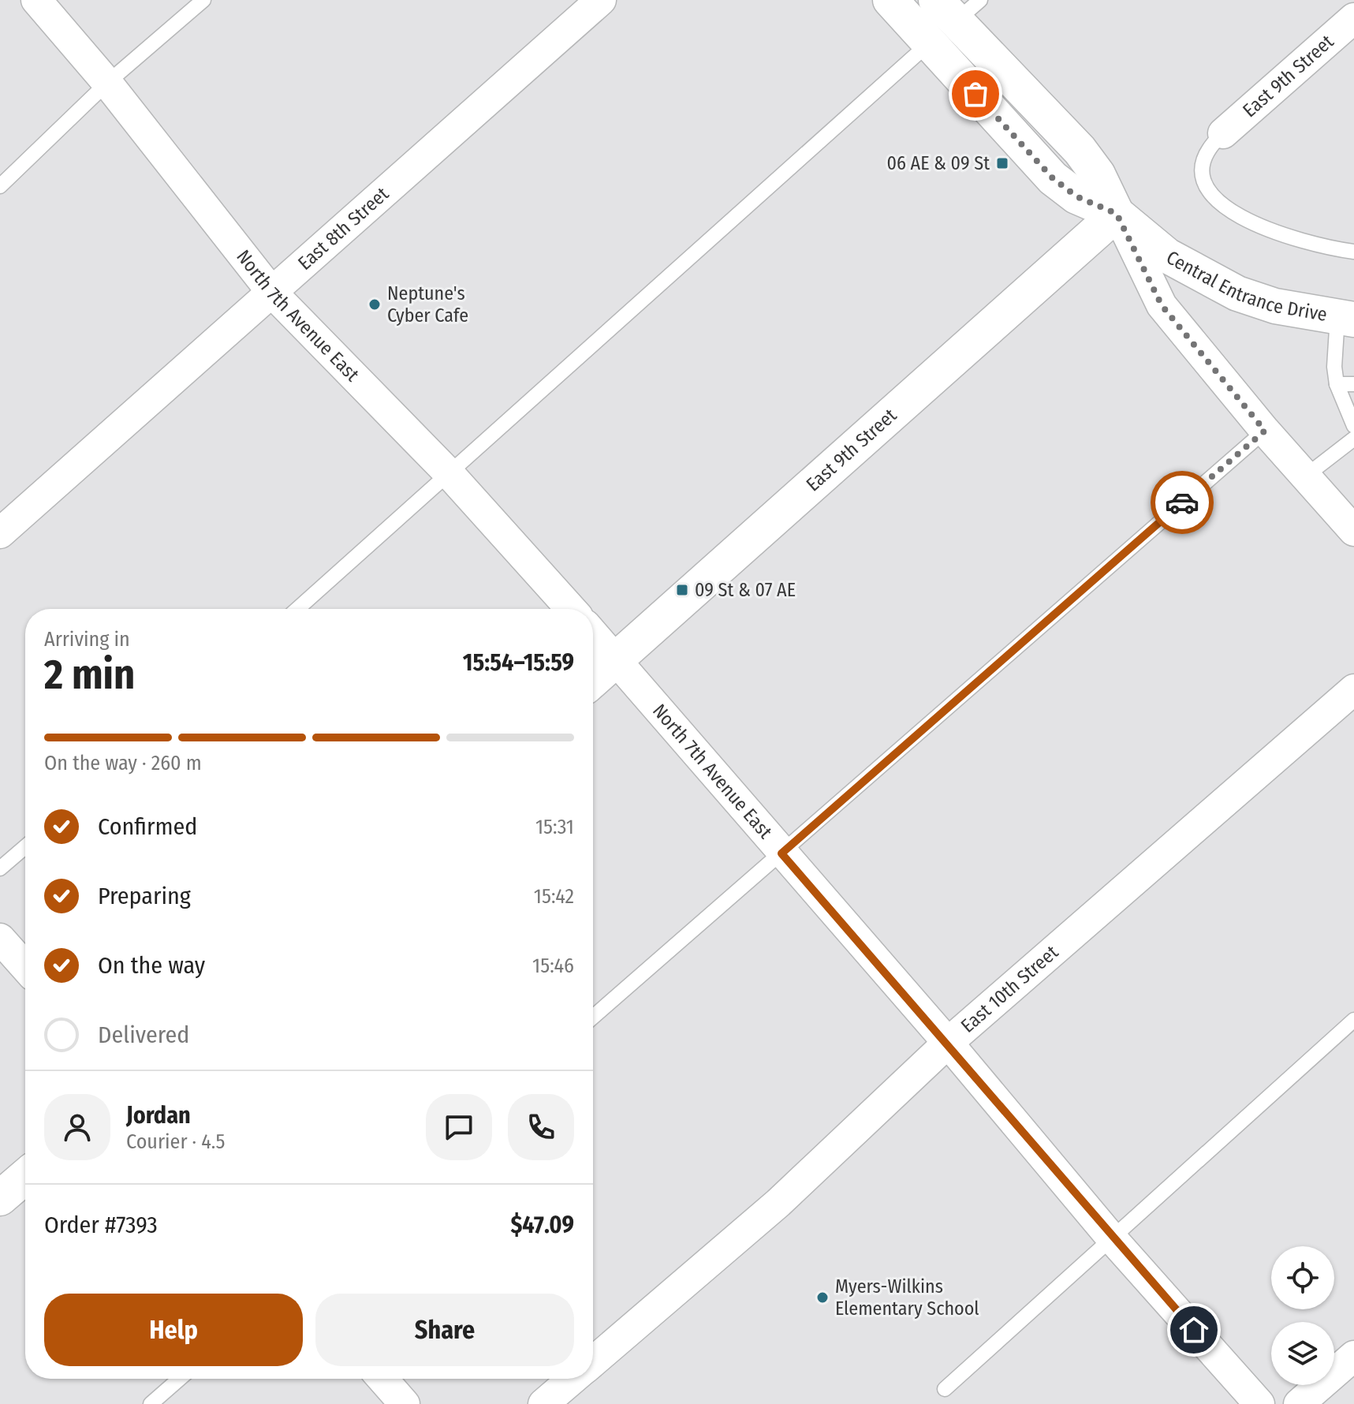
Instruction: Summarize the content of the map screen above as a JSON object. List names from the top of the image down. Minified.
{"streets":{"main road":["East 9th Street","Central Entrance Drive"],"street":["East 8th Street","North 7th Avenue East","East 10th Street"]},"crossings":[["East 9th Street","Central Entrance Drive"],["East 9th Street","North 7th Avenue East"],["East 8th Street","North 7th Avenue East"],["North 7th Avenue East","East 10th Street"]],"places":{"transit":["06 AE & 09 St","09 St & 07 AE"],"other":["Neptune's Cyber Cafe","Myers-Wilkins Elementary School"]},"page":{"heading":["2 min","Arriving in","15:54–15:59"],"panel":["Jordan","Courier · 4.5","Order #7393","$47.09"],"bar":"On the way · 260 m","list":[["Confirmed","15:31"],["Preparing","15:42"],["On the way","15:46"],"Delivered"],"buttons":["Help","Share"]}}
